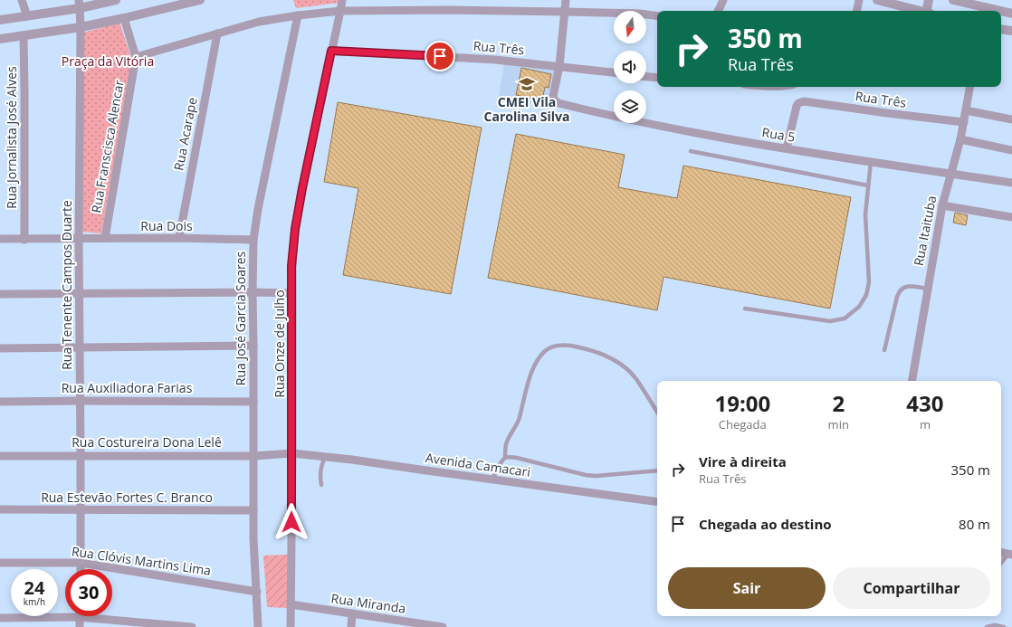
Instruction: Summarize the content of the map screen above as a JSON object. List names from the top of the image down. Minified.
{"streets":{"street":["Rua Três","Rua Acarape","Rua 5","Rua Jornalista José Alves","Rua Franscisca Alencar","Rua Dois","Rua Itaituba","Rua Tenente Campos Duarte","Rua José Garcia Soares","Rua Onze de Julho","Rua Auxiliadora Farias","Rua Costureira Dona Lelê","Avenida Camacari","Rua Estevão Fortes C. Branco","Rua Clóvis Martins Lima","Rua Miranda"]},"crossings":[["Rua Três","Rua 5"],["Rua Três","Rua Itaituba"],["Rua Três","Rua Onze de Julho"],["Rua Acarape","Rua Dois"],["Rua 5","Rua Itaituba"],["Rua Jornalista José Alves","Rua Dois"],["Rua Franscisca Alencar","Rua Dois"],["Rua Dois","Rua Tenente Campos Duarte"],["Rua Dois","Rua José Garcia Soares"],["Rua Tenente Campos Duarte","Rua Auxiliadora Farias"],["Rua Tenente Campos Duarte","Rua Costureira Dona Lelê"],["Rua Tenente Campos Duarte","Rua Estevão Fortes C. Branco"],["Rua Tenente Campos Duarte","Rua Clóvis Martins Lima"],["Rua José Garcia Soares","Rua Auxiliadora Farias"],["Rua José Garcia Soares","Rua Costureira Dona Lelê"],["Rua José Garcia Soares","Rua Estevão Fortes C. Branco"],["Rua José Garcia Soares","Rua Clóvis Martins Lima"],["Rua Onze de Julho","Rua Costureira Dona Lelê"],["Rua Onze de Julho","Avenida Camacari"],["Rua Onze de Julho","Rua Miranda"],["Rua Costureira Dona Lelê","Avenida Camacari"]],"parks":["Praça da Vitória"],"places":{"school or university":["CMEI Vila Carolina Silva"]},"north":"bottom","page":{"turn":["350 m","Rua Três"],"eta":["19:00","Chegada","2","min","430","m"],"list":[{"name":"Vire à direita","note":"Rua Três","value":"350 m"},{"name":"Chegada ao destino","value":"80 m"}],"buttons":["Sair","Compartilhar"],"speed":"24 km/h","limit":"30"}}
